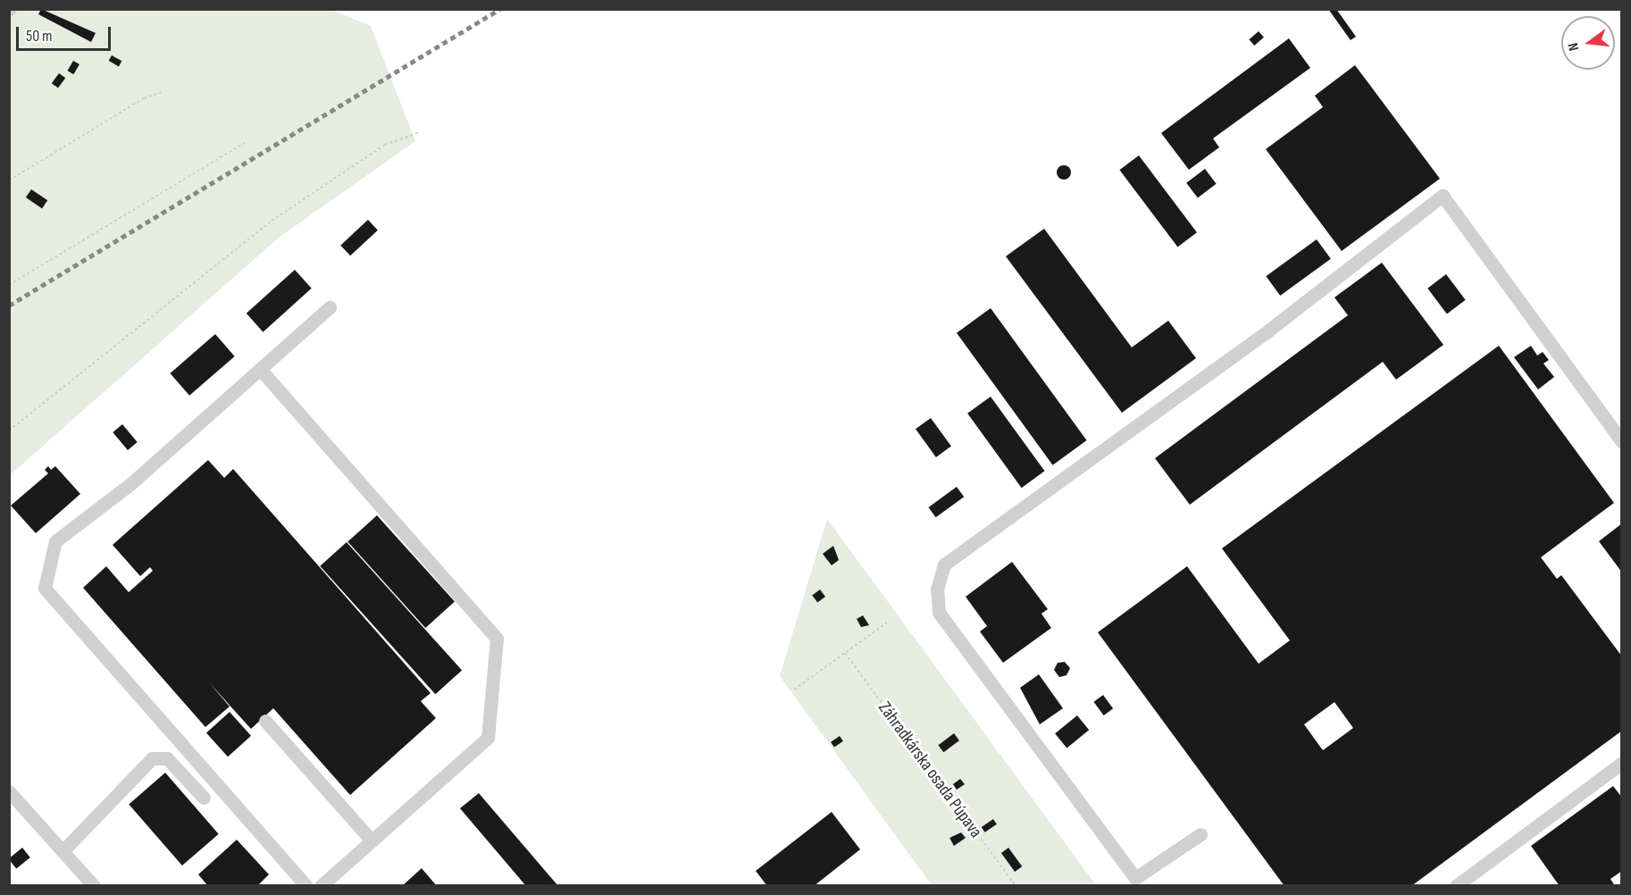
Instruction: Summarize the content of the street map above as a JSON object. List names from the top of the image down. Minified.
{"streets":{"path":["Záhradkárska osada Púpava"]},"scale_bar":"50 m","north":"left"}
